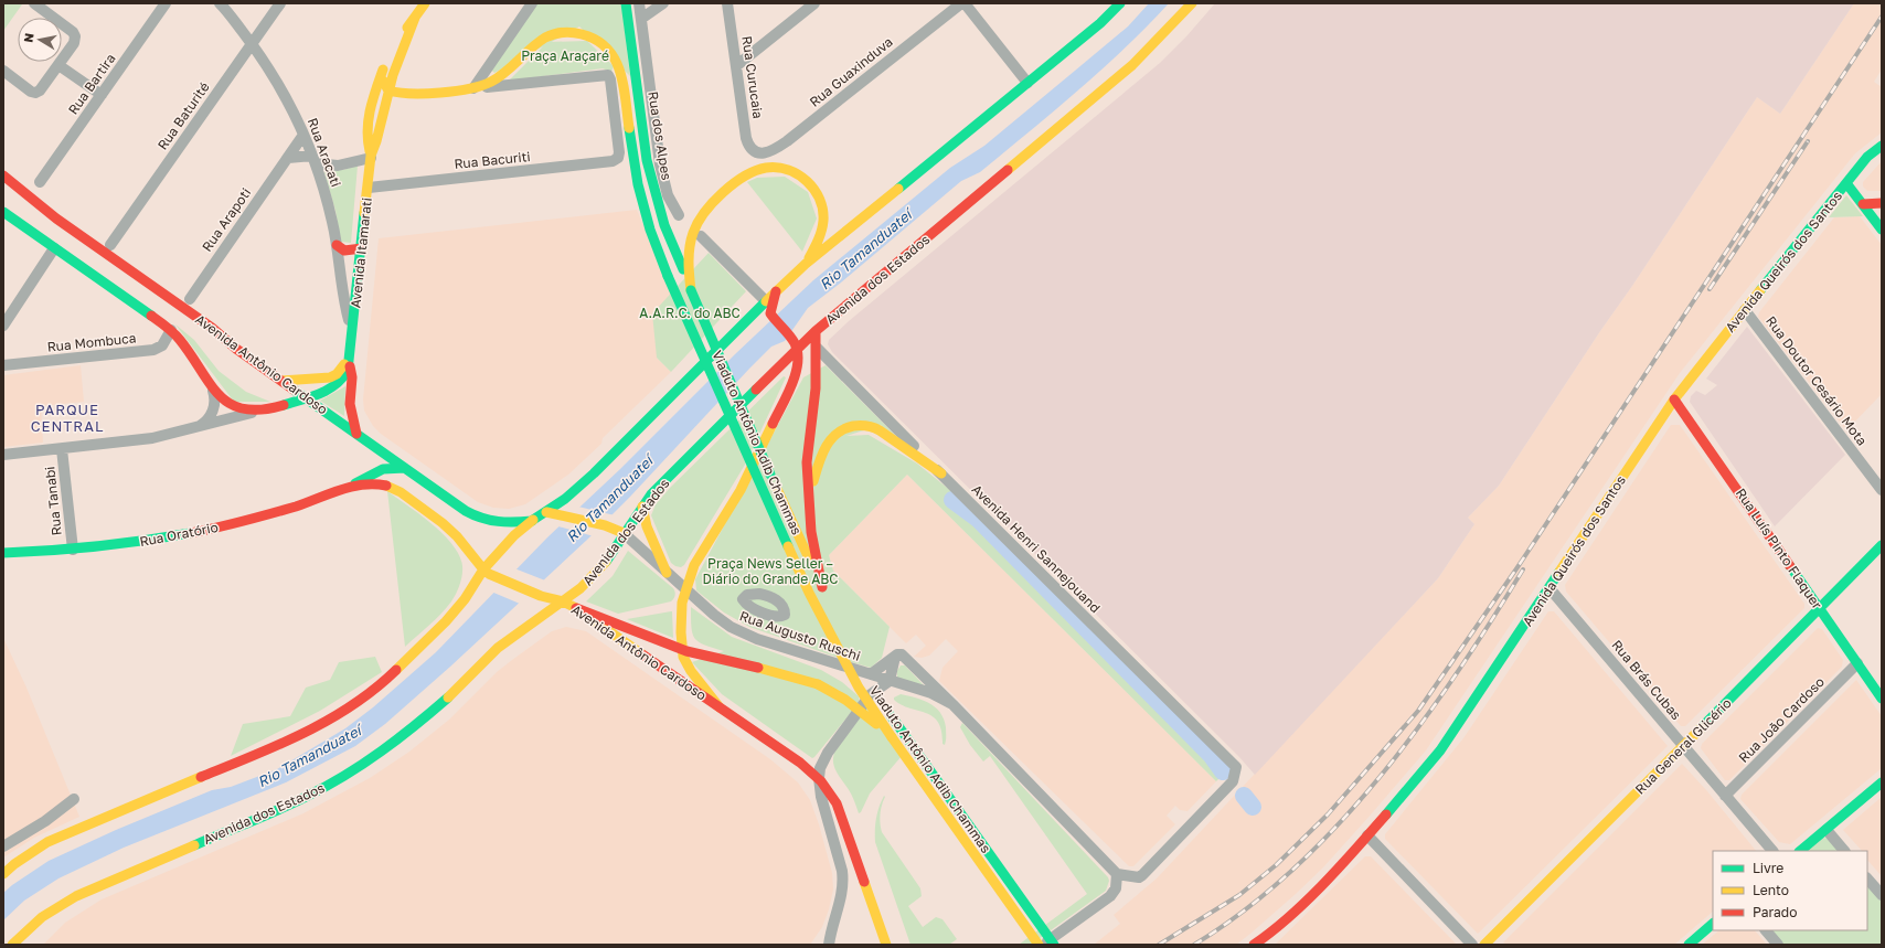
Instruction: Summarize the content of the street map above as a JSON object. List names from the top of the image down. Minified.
{"streets":{"main road":["Rua dos Alpes","Avenida Itamarati","Avenida Queirós dos Santos","Avenida dos Estados","Avenida Antônio Cardoso","Viaduto Antônio Adib Chammas","Rua Oratório","Rua Luís Pinto Flaquer","Rua General Glicério"],"street":["Rua Guaxinduva","Rua Curucaia","Rua Bartira","Rua Baturité","Rua Aracati","Rua Bacuriti","Rua Arapoti","Rua Mombuca","Rua Doutor Cesário Mota","Rua Tanabi","Avenida Henri Sannejouand","Rua Augusto Ruschi","Rua Brás Cubas","Rua João Cardoso"]},"crossings":[["Rua Guaxinduva","Rua Curucaia"],["Rua Baturité","Rua Aracati"],["Rua dos Alpes","Viaduto Antônio Adib Chammas"],["Rua Aracati","Rua Arapoti"],["Rua Aracati","Avenida Itamarati"],["Rua Bacuriti","Avenida Itamarati"],["Rua Bacuriti","Viaduto Antônio Adib Chammas"],["Avenida Itamarati","Avenida Antônio Cardoso"],["Avenida Itamarati","Viaduto Antônio Adib Chammas"],["Avenida Queirós dos Santos","Rua Doutor Cesário Mota"],["Avenida Queirós dos Santos","Rua Luís Pinto Flaquer"],["Avenida Queirós dos Santos","Rua Brás Cubas"],["Avenida dos Estados","Avenida Antônio Cardoso"],["Avenida dos Estados","Avenida Henri Sannejouand"],["Avenida dos Estados","Rua Augusto Ruschi"],["Rua Mombuca","Avenida Antônio Cardoso"],["Avenida Antônio Cardoso","Rua Oratório"],["Rua Tanabi","Rua Oratório"],["Avenida Henri Sannejouand","Rua Augusto Ruschi"],["Rua Luís Pinto Flaquer","Rua João Cardoso"],["Rua Luís Pinto Flaquer","Rua General Glicério"],["Rua Brás Cubas","Rua João Cardoso"],["Rua Brás Cubas","Rua General Glicério"]],"districts":["PARQUE CENTRAL"],"water":["Rio Tamanduateí"],"parks":["Praça Araçaré","A.A.R.C. do ABC","Praça News Seller – Diário do Grande ABC"],"legend":["Livre","Lento","Parado"],"north":"left"}
